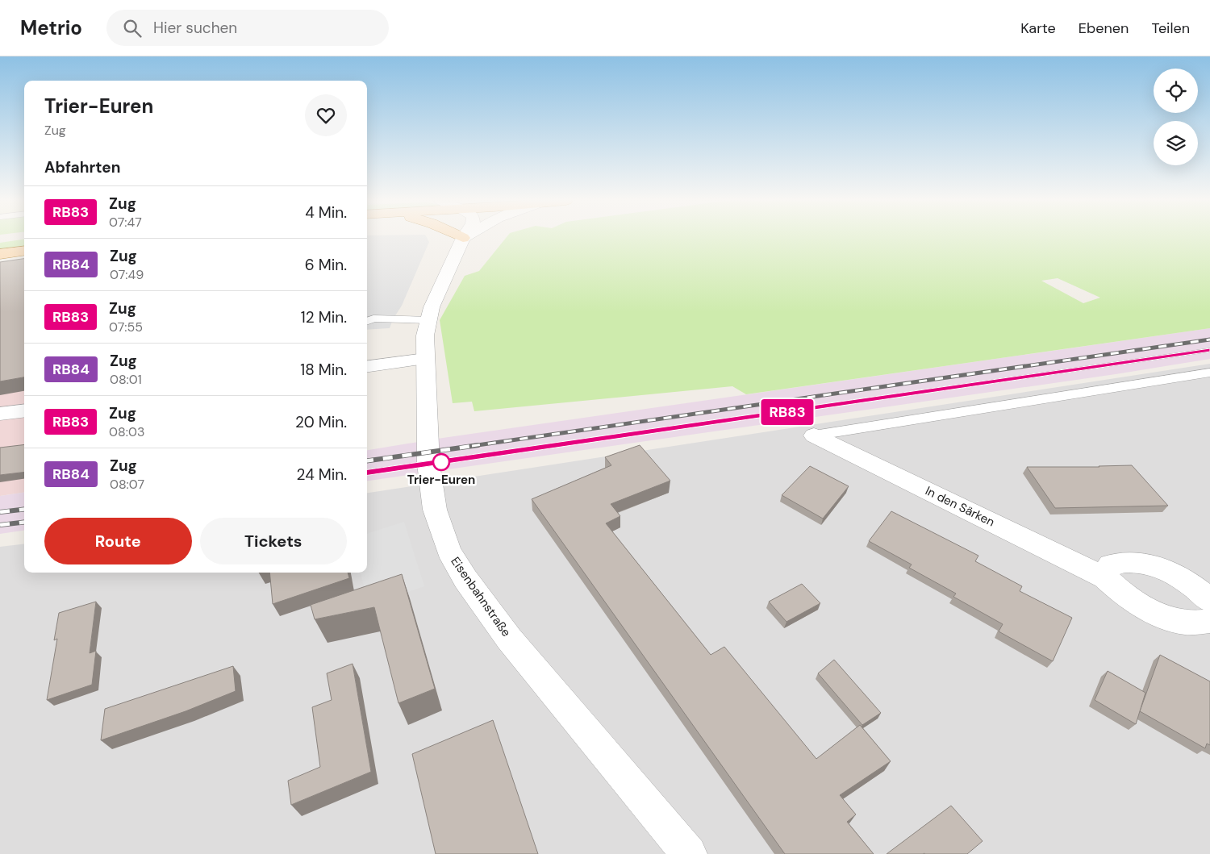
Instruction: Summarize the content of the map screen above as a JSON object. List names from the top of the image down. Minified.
{"streets":{"street":["In den Särken","Eisenbahnstraße"]},"places":["Trier-Euren"],"page":{"header":"Metrio","search":"Hier suchen","nav":["Karte","Ebenen","Teilen"],"on_map":"RB83","heading":[["Trier-Euren","Zug"],"Abfahrten"],"list":[{"mark":"RB83","name":"Zug","note":"07:47","value":"4 Min."},{"mark":"RB84","name":"Zug","note":"07:49","value":"6 Min."},{"mark":"RB83","name":"Zug","note":"07:55","value":"12 Min."},{"mark":"RB84","name":"Zug","note":"08:01","value":"18 Min."},{"mark":"RB83","name":"Zug","note":"08:03","value":"20 Min."},{"mark":"RB84","name":"Zug","note":"08:07","value":"24 Min."}],"buttons":["Route","Tickets"]}}
